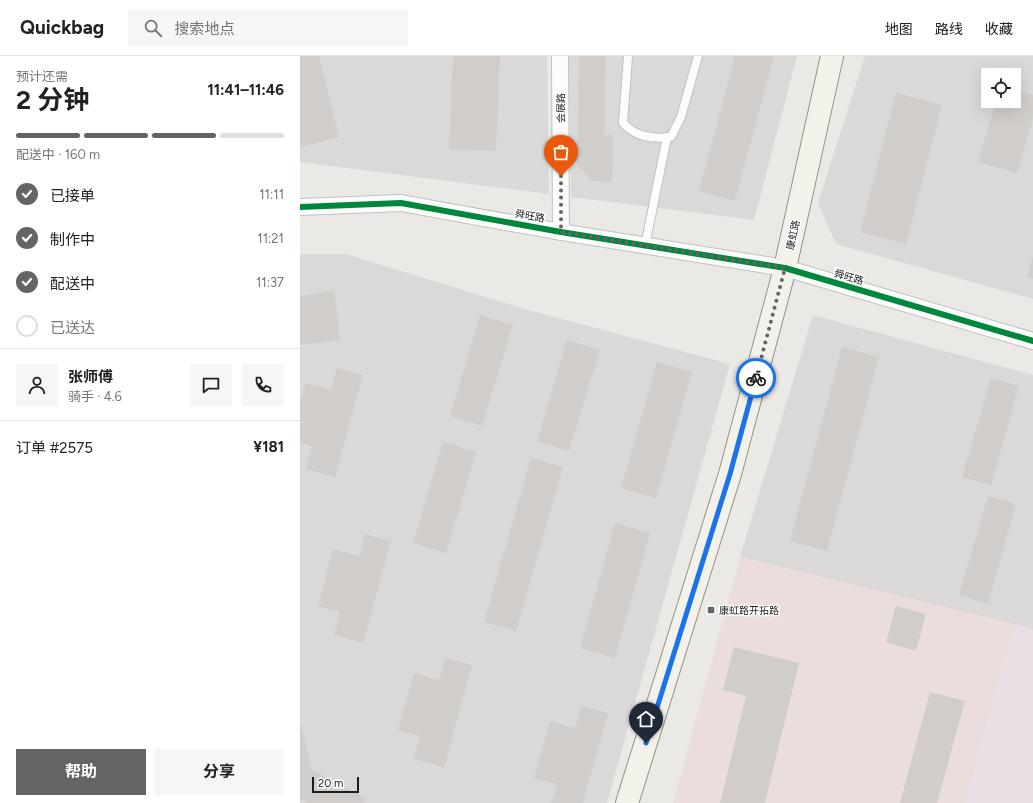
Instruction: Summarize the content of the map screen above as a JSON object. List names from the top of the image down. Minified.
{"streets":{"main road":["康虹路"],"street":["会展路","舜旺路"]},"crossings":[["会展路","舜旺路"],["舜旺路","康虹路"]],"places":{"transit":["康虹路开拓路"]},"scale_bar":"20 m","page":{"header":"Quickbag","search":"搜索地点","nav":["地图","路线","收藏"],"heading":["2 分钟","预计还需","11:41–11:46"],"panel":["张师傅","骑手 · 4.6","订单 #2575","¥181"],"bar":"配送中 · 160 m","list":[["已接单","11:11"],["制作中","11:21"],["配送中","11:37"],"已送达"],"buttons":["帮助","分享"],"scale":"20 m"}}
